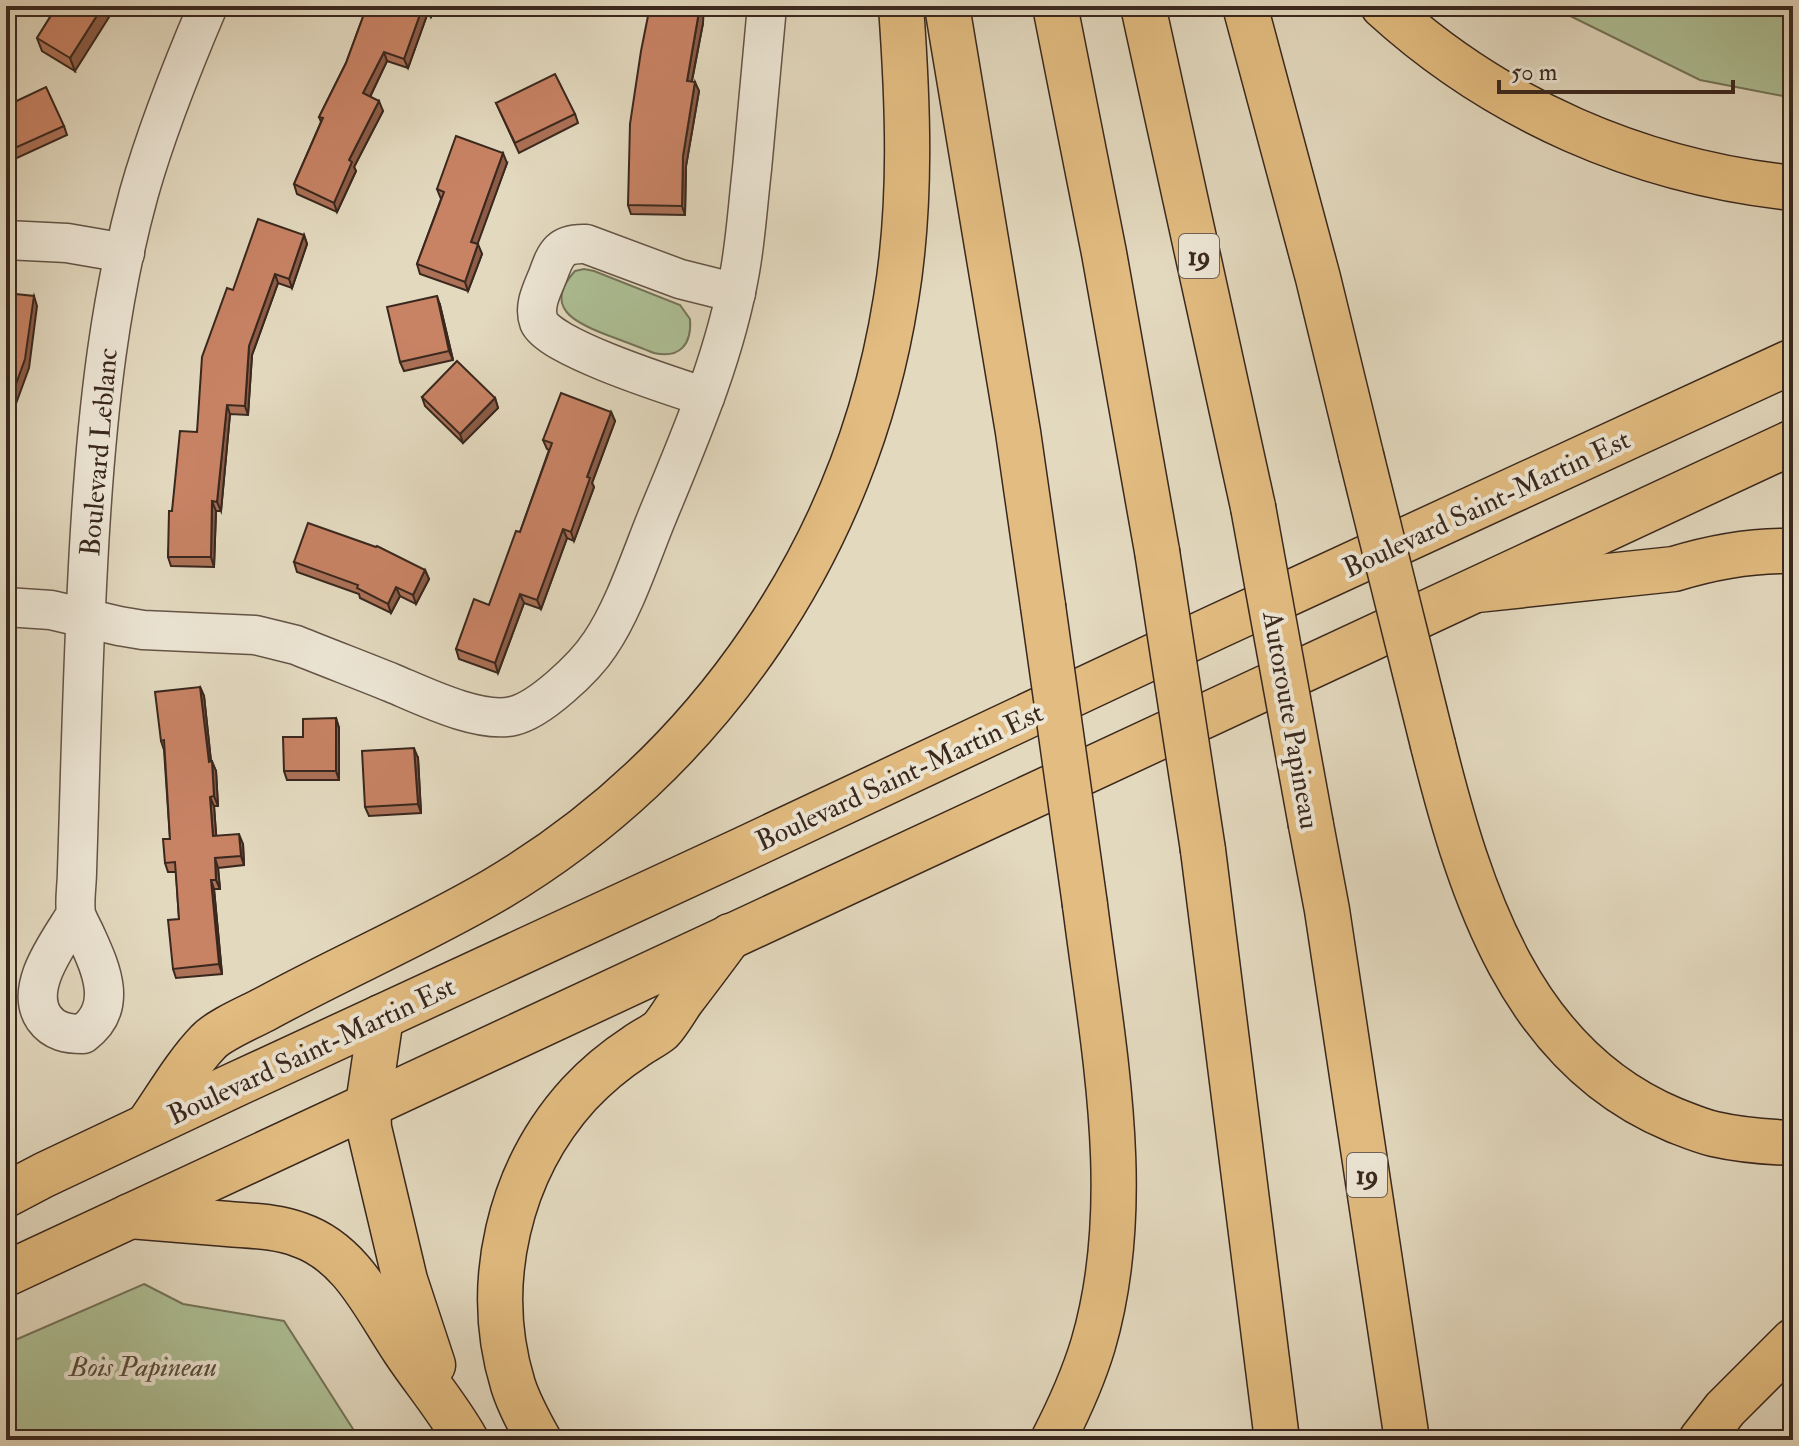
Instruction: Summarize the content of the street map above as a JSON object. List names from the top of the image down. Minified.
{"streets":{"main road":["19","Boulevard Saint-Martin Est","Autoroute Papineau"],"street":["Boulevard Leblanc"]},"parks":["Bois Papineau"],"scale_bar":"50 m"}
